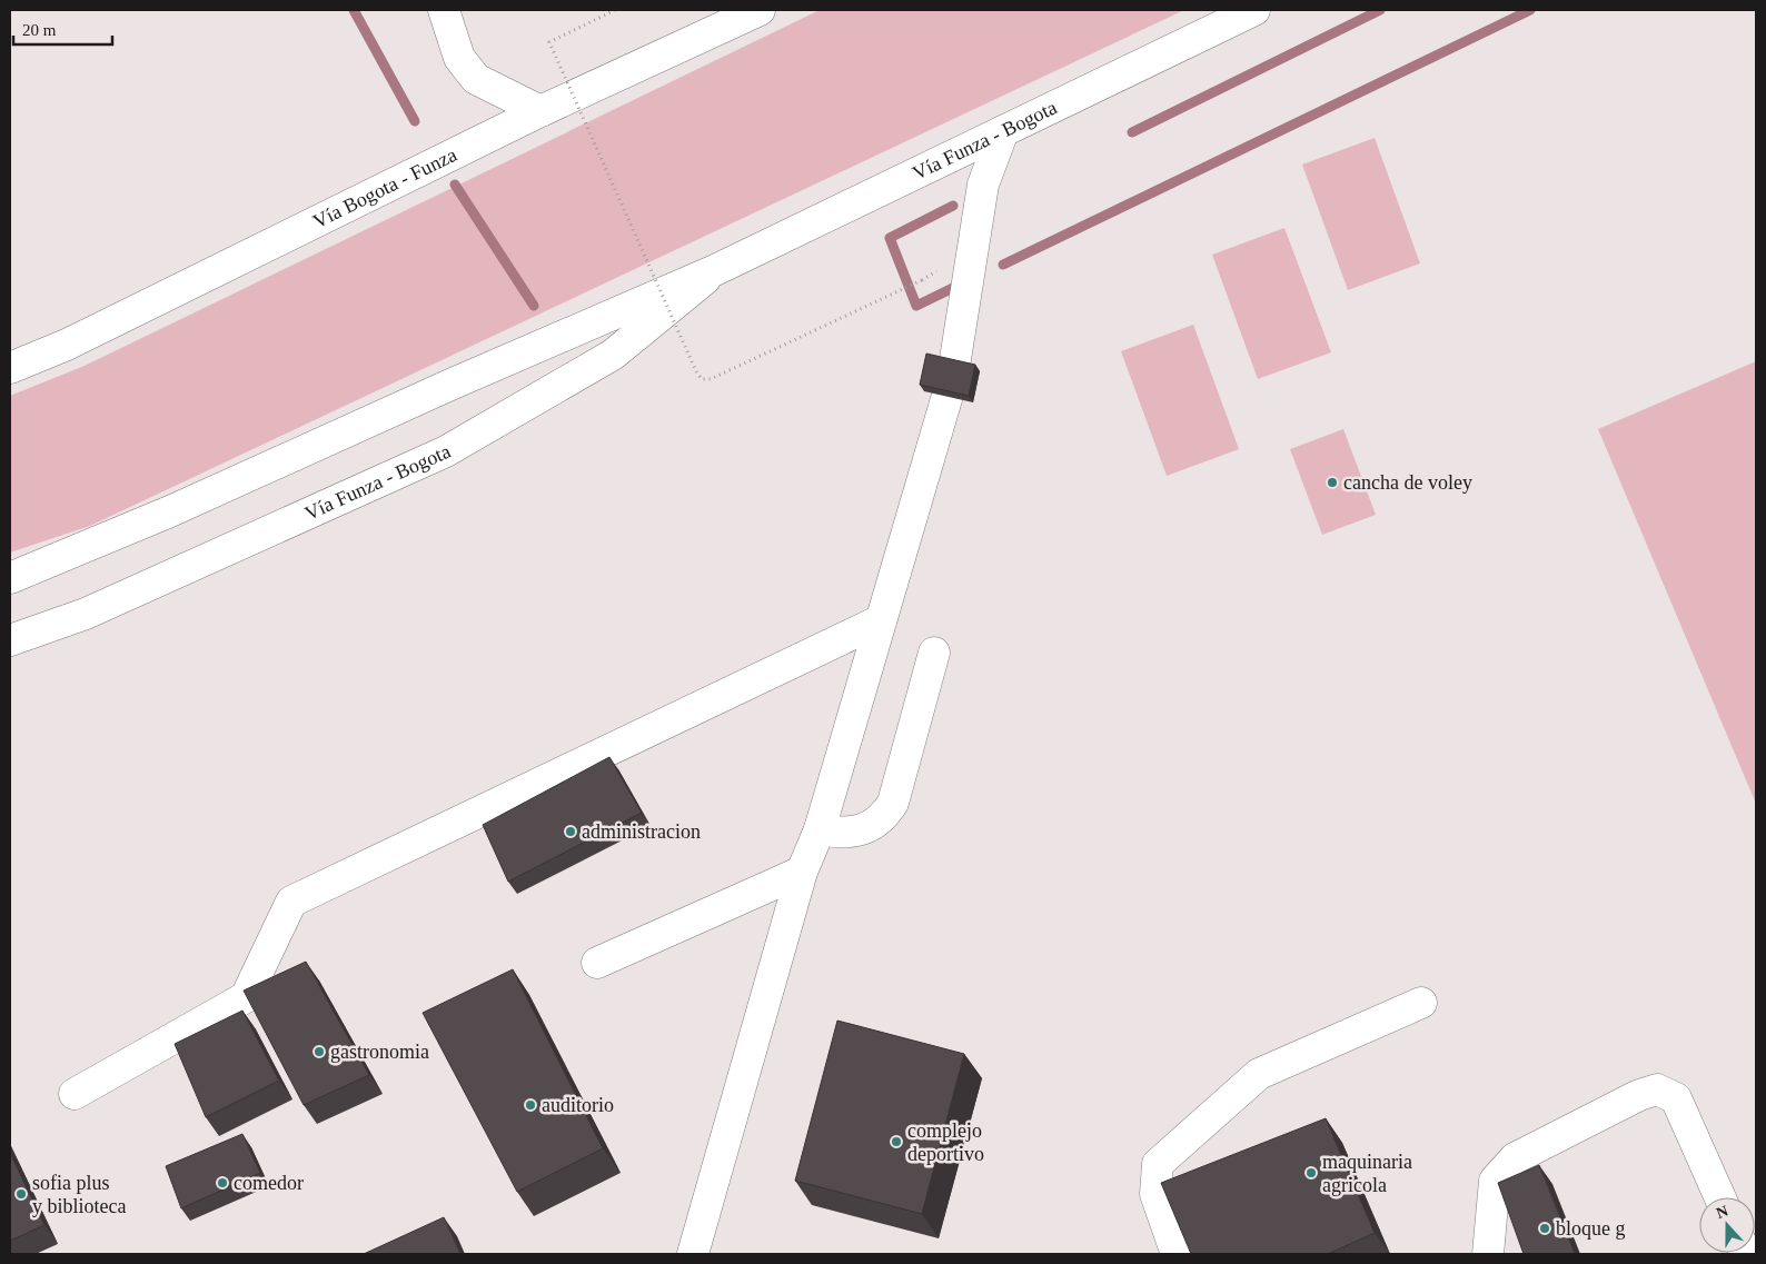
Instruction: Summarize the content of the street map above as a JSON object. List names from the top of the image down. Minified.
{"streets":{"main road":["Vía Funza - Bogota","Vía Bogota - Funza"]},"places":["cancha de voley","administracion","gastronomia","auditorio","complejo deportivo","maquinaria agricola","comedor","sofia plus y biblioteca","bloque g"],"scale_bar":"20 m","north":"top"}
